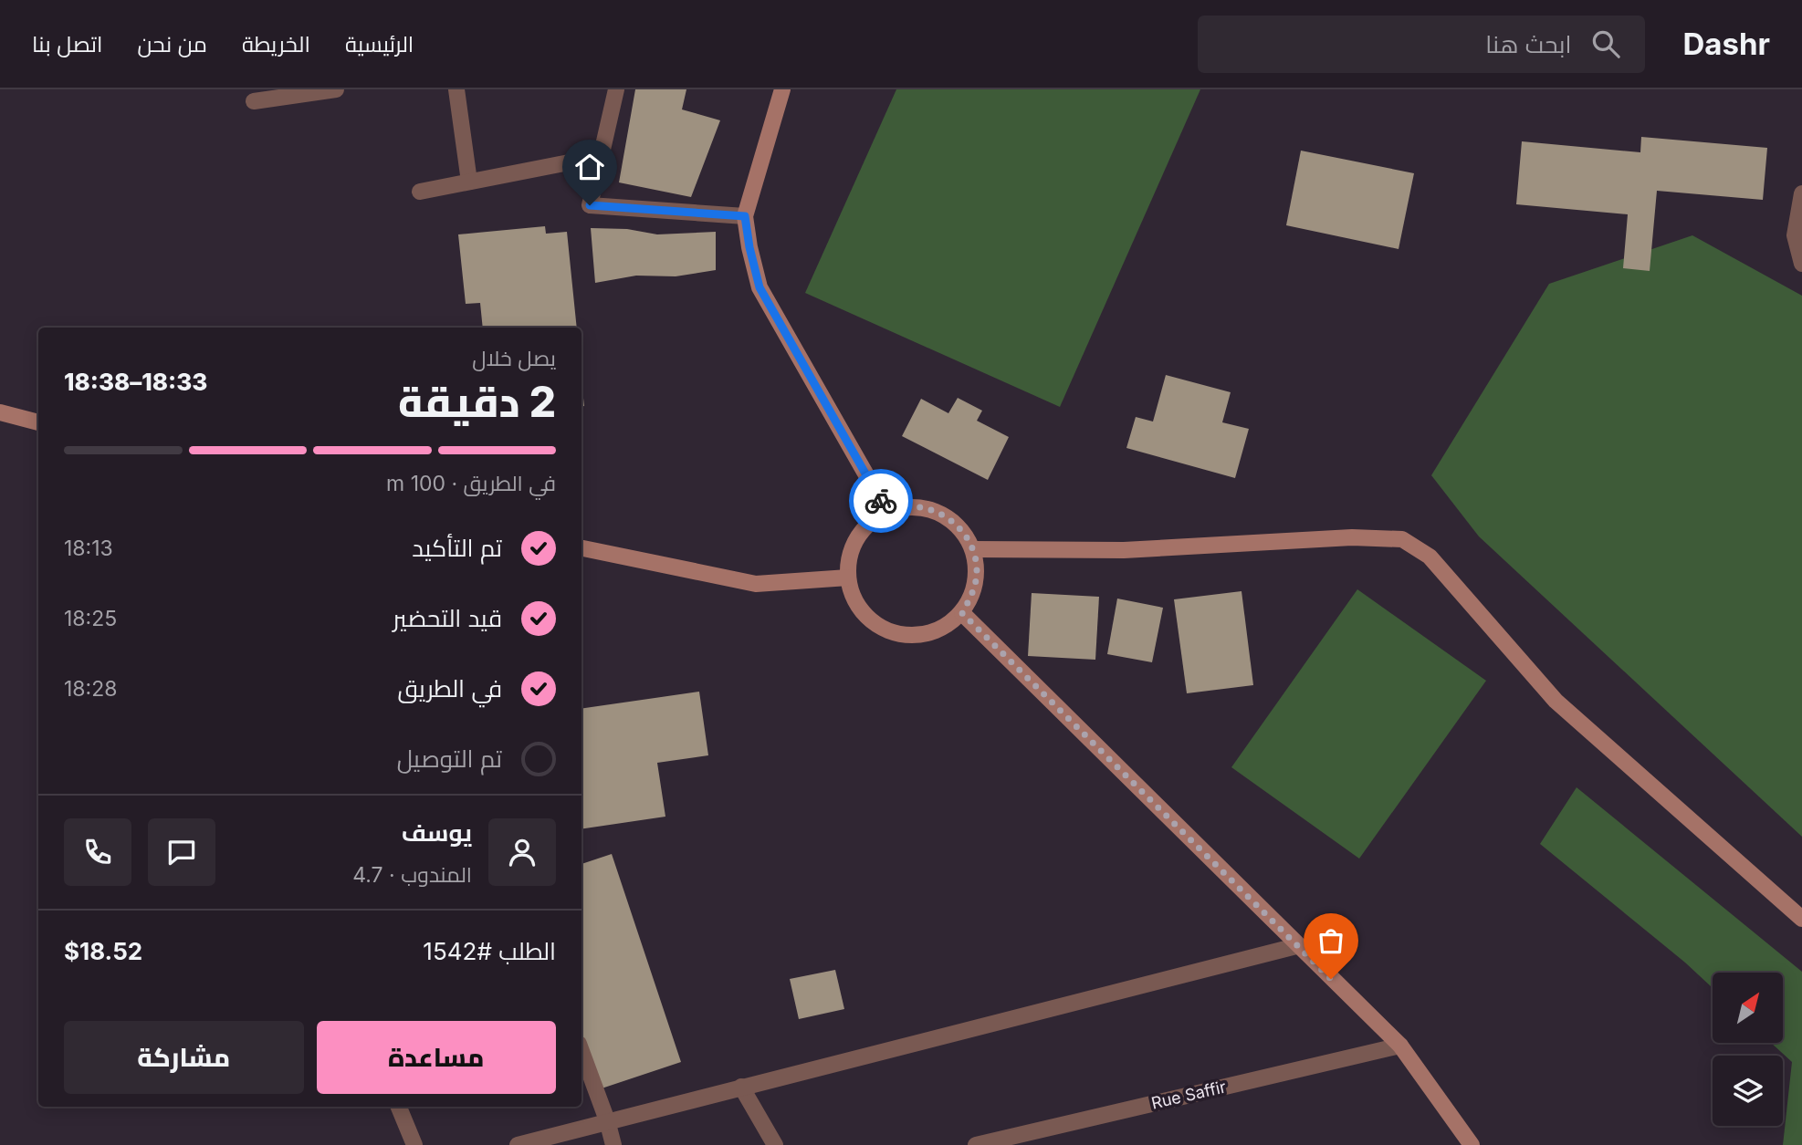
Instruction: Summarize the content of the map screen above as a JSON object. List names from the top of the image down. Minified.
{"streets":{"street":["Rue Saffir"]},"north":"top right","page":{"header":"Dashr","search":"ابحث هنا","nav":["الرئيسية","الخريطة","من نحن","اتصل بنا"],"heading":["2 دقيقة","يصل خلال","18:33–18:38"],"panel":["يوسف","المندوب · 4.7","الطلب #1542","$18.52"],"bar":"في الطريق · 100 m","list":[["تم التأكيد","18:13"],["قيد التحضير","18:25"],["في الطريق","18:28"],"تم التوصيل"],"buttons":["مساعدة","مشاركة"]}}
